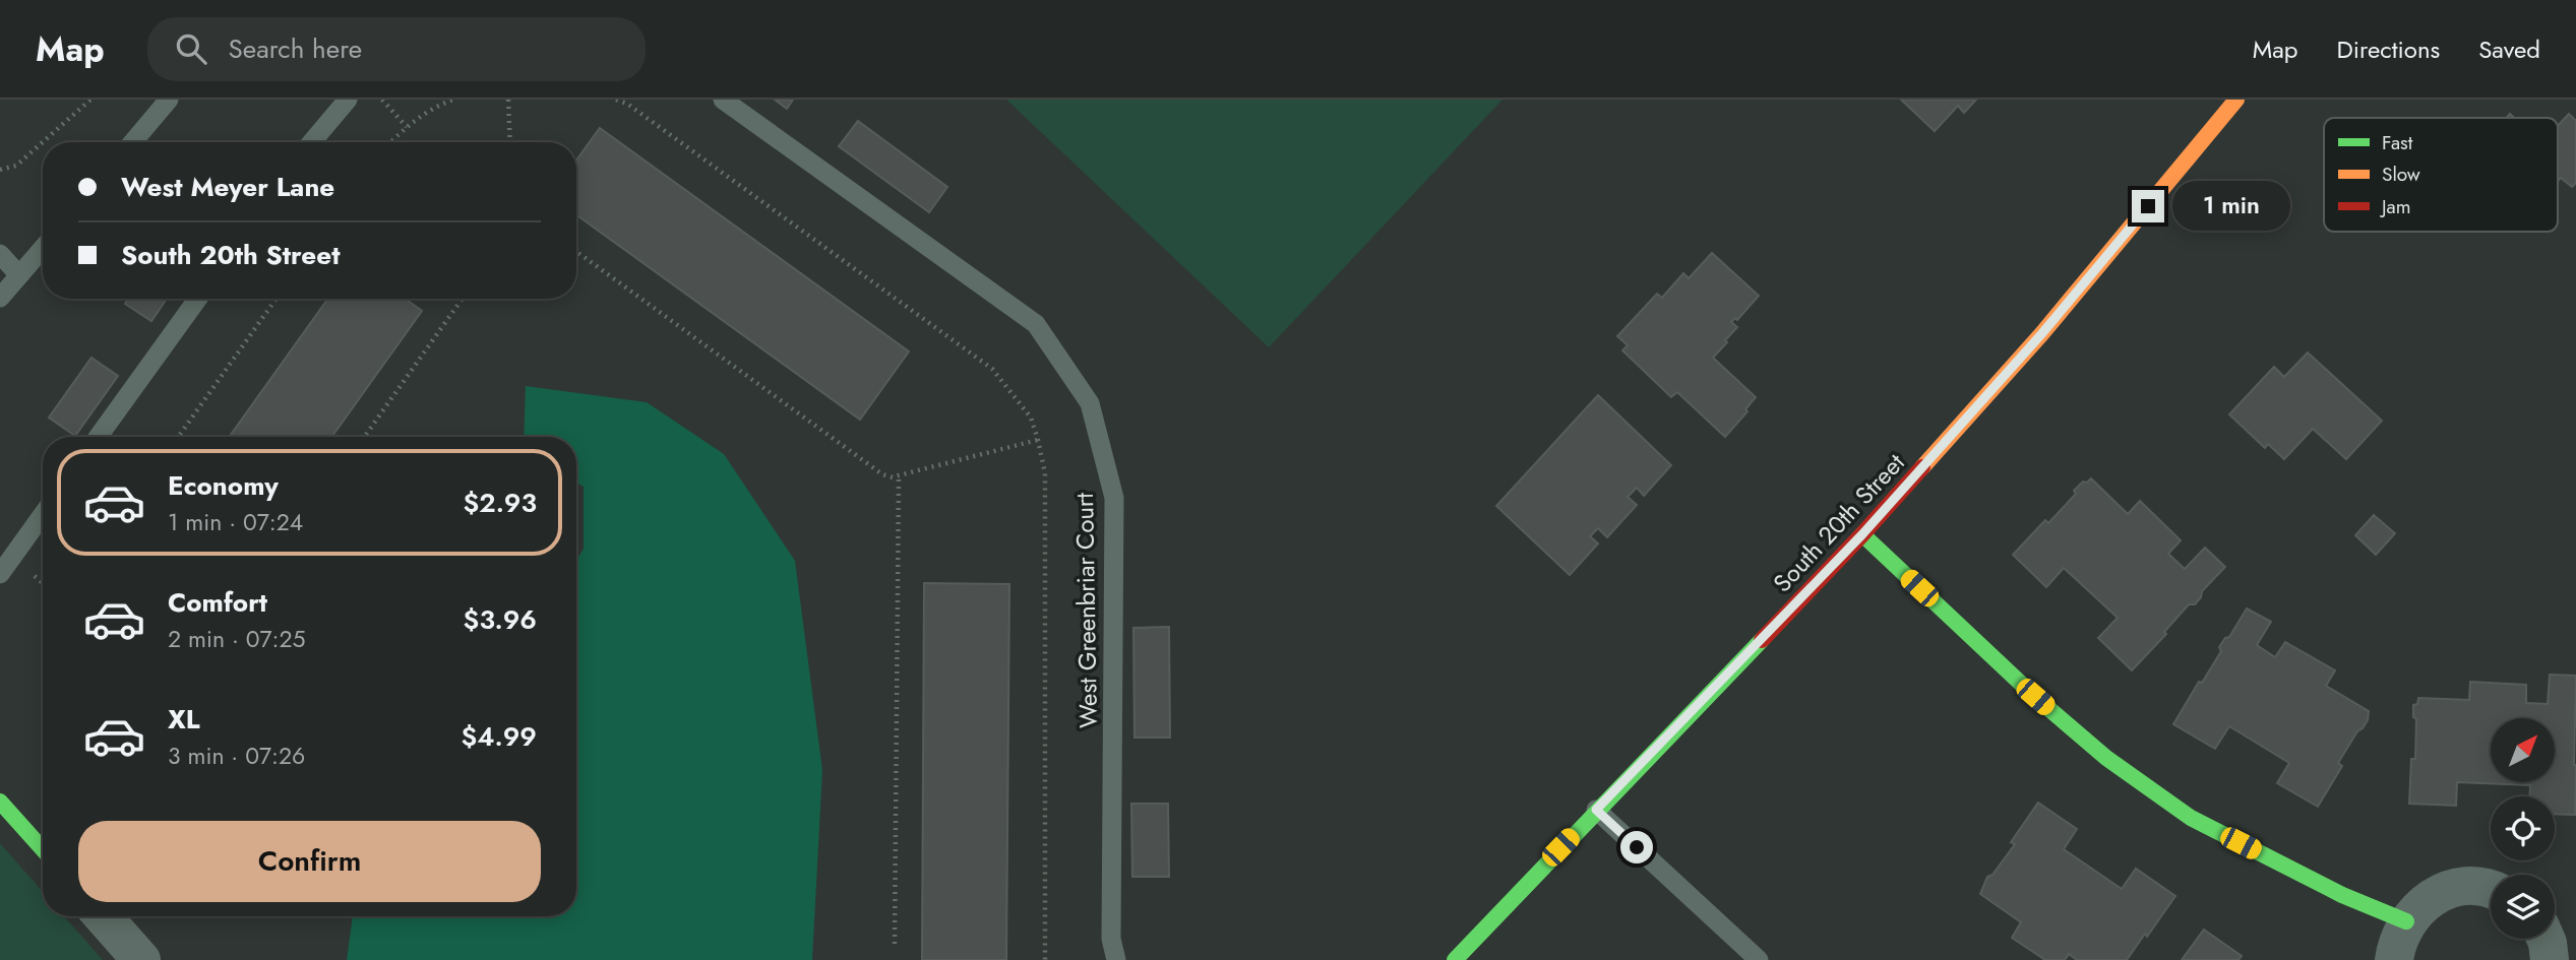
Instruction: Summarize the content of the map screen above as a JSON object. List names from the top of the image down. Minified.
{"streets":{"street":["South 20th Street"],"lane":["West Greenbriar Court"]},"legend":["Fast","Slow","Jam"],"north":"top right","page":{"header":"Map","search":"Search here","nav":["Map","Directions","Saved"],"banner":["West Meyer Lane","South 20th Street"],"bubble":"1 min","list":[{"name":"Economy","note":"1 min · 07:24","value":"$2.93"},{"name":"Comfort","note":"2 min · 07:25","value":"$3.96"},{"name":"XL","note":"3 min · 07:26","value":"$4.99"}],"buttons":"Confirm"}}
